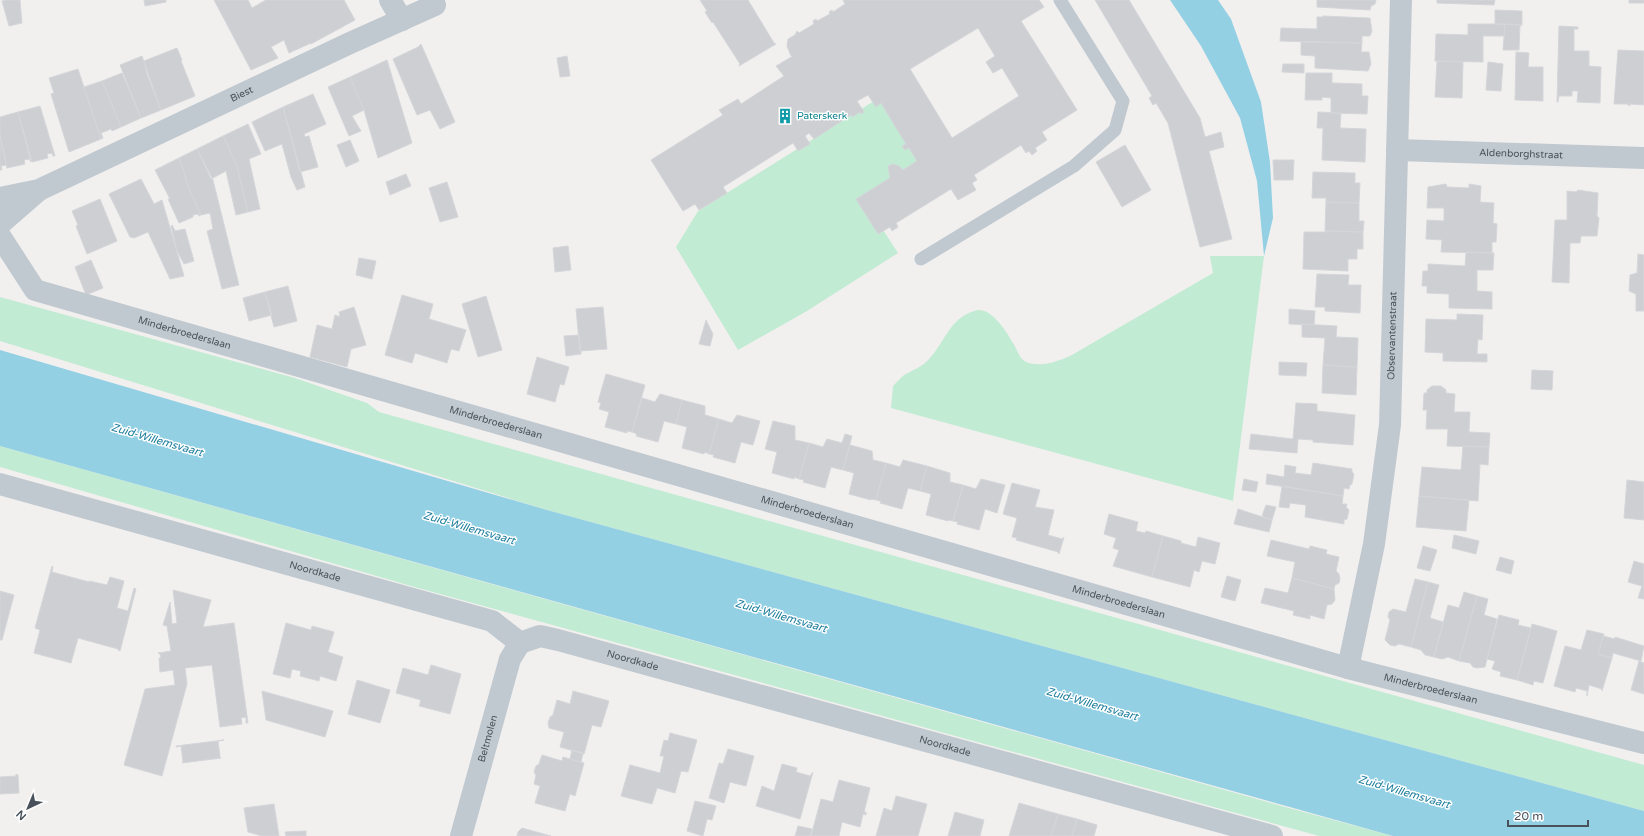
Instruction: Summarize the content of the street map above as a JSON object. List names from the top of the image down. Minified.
{"streets":{"street":["Biest","Aldenborghstraat","Minderbroederslaan","Observantenstraat","Noordkade","Beltmolen"]},"crossings":[["Aldenborghstraat","Observantenstraat"],["Minderbroederslaan","Observantenstraat"],["Noordkade","Beltmolen"]],"water":["Zuid-Willemsvaart"],"places":{"building":["Paterskerk"]},"scale_bar":"20 m","north":"bottom left"}
